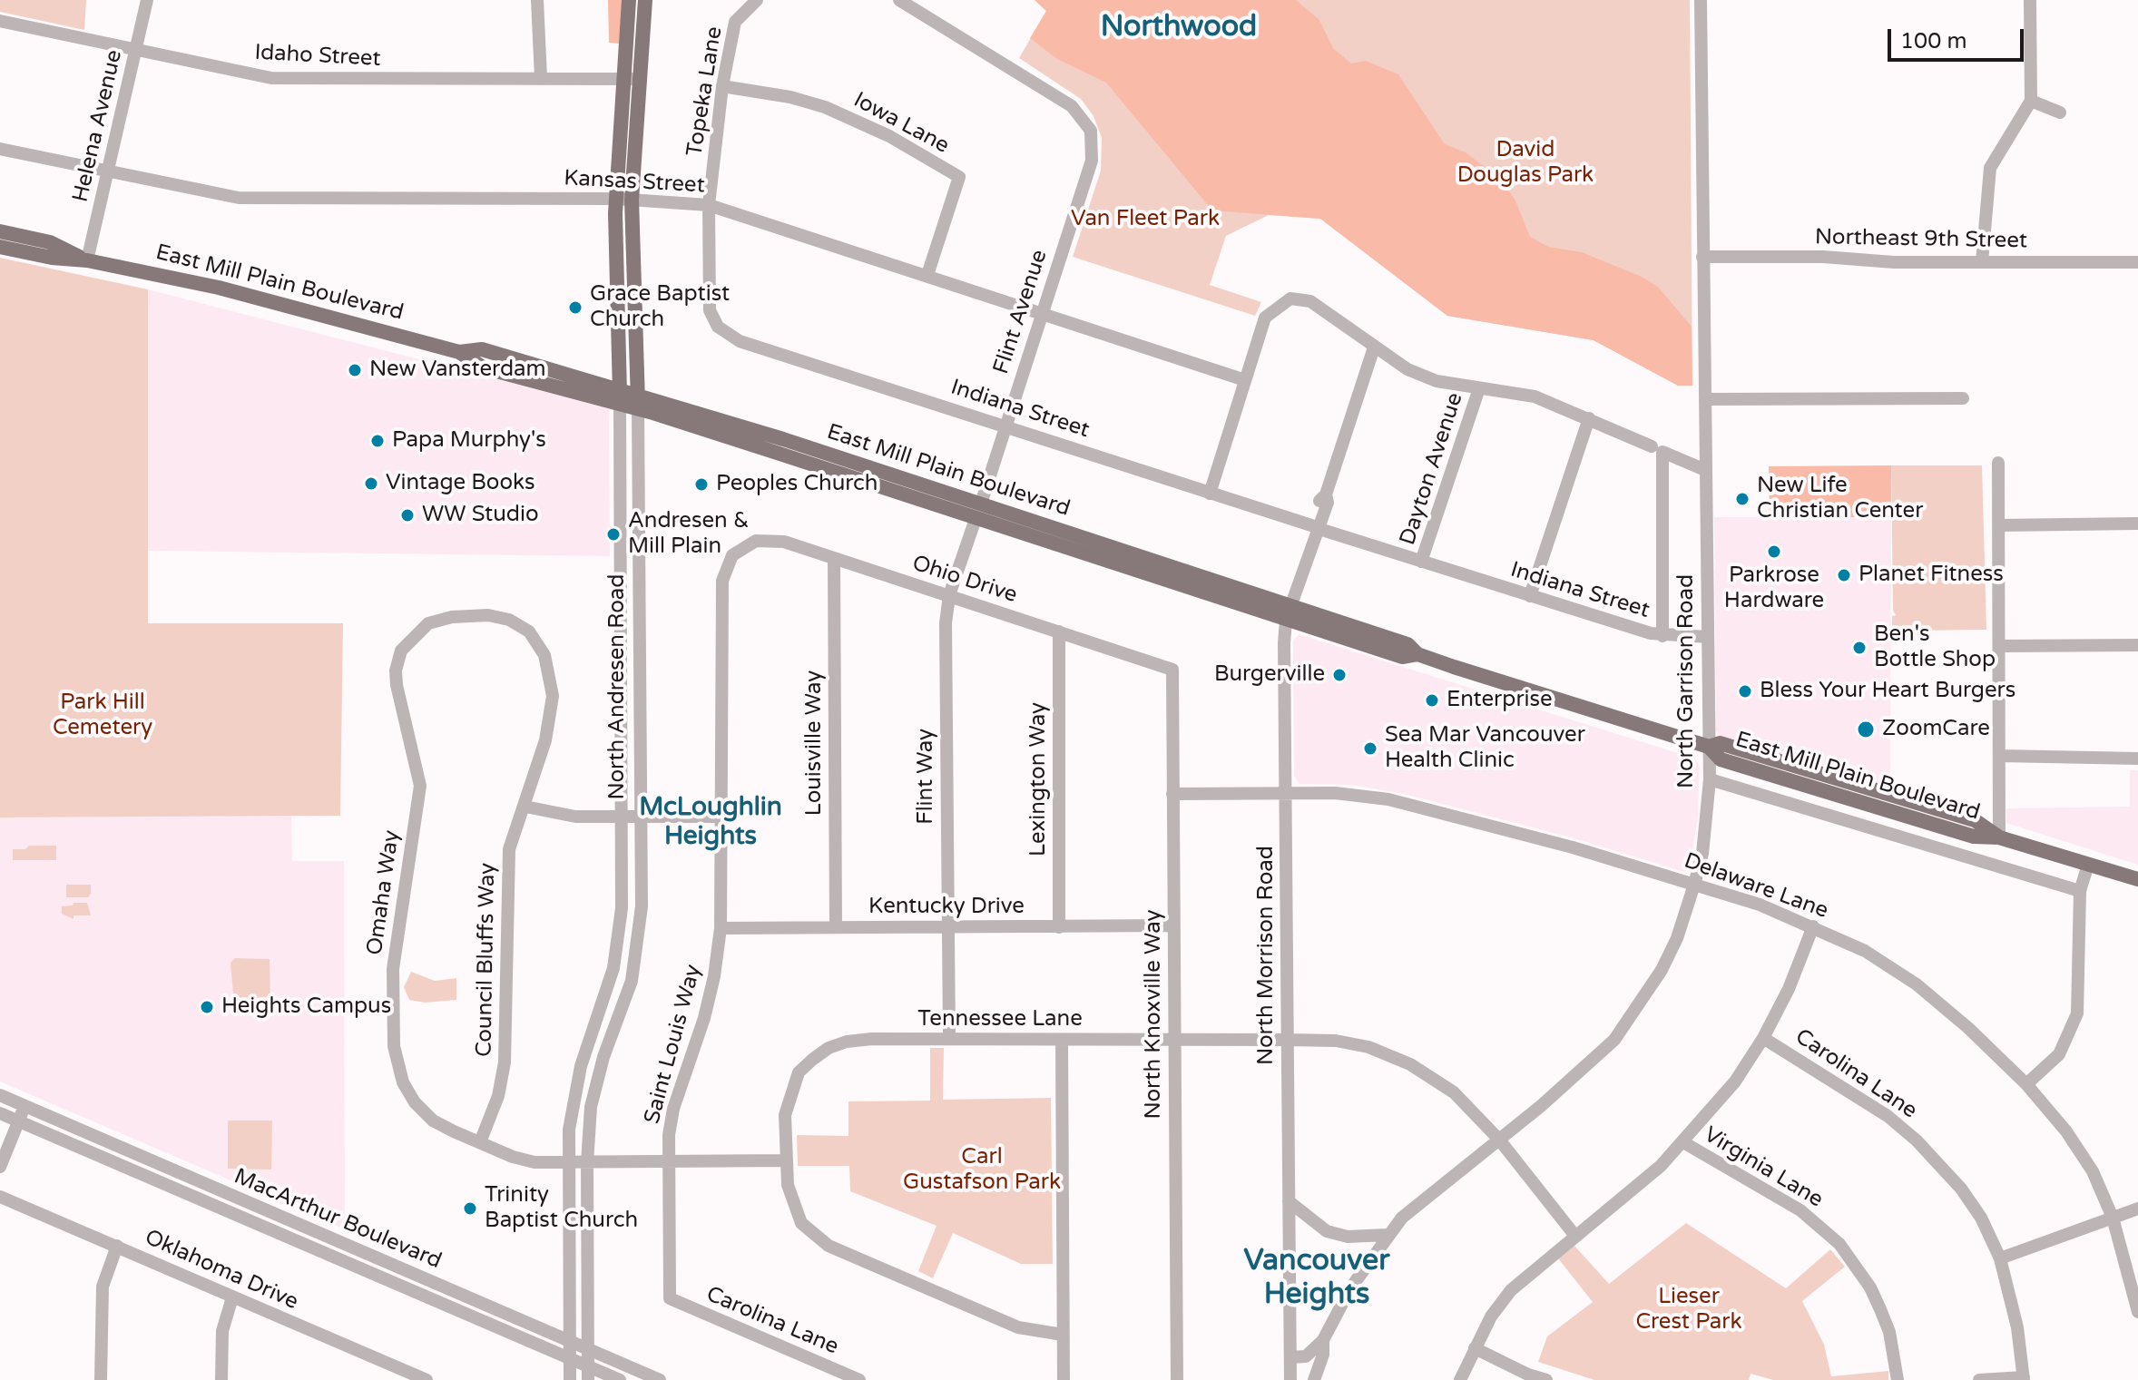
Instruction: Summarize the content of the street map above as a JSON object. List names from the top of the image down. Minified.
{"streets":{"main road":["East Mill Plain Boulevard","North Andresen Road"],"street":["Idaho Street","Topeka Lane","Iowa Lane","Helena Avenue","Kansas Street","Northeast 9th Street","Flint Avenue","Indiana Street","Dayton Avenue","Ohio Drive","North Garrison Road","Louisville Way","Flint Way","Lexington Way","Delaware Lane","Omaha Way","Kentucky Drive","North Morrison Road","Council Bluffs Way","North Knoxville Way","Tennessee Lane","Saint Louis Way","Carolina Lane","Virginia Lane","MacArthur Boulevard","Oklahoma Drive"]},"crossings":[["Idaho Street","Helena Avenue"],["Idaho Street","North Andresen Road"],["Topeka Lane","Iowa Lane"],["Topeka Lane","Kansas Street"],["Topeka Lane","Indiana Street"],["Iowa Lane","Kansas Street"],["Helena Avenue","Kansas Street"],["Helena Avenue","East Mill Plain Boulevard"],["Kansas Street","Flint Avenue"],["Kansas Street","North Andresen Road"],["Northeast 9th Street","North Garrison Road"],["East Mill Plain Boulevard","Flint Avenue"],["East Mill Plain Boulevard","North Garrison Road"],["East Mill Plain Boulevard","North Andresen Road"],["East Mill Plain Boulevard","Flint Way"],["East Mill Plain Boulevard","North Morrison Road"],["Flint Avenue","Indiana Street"],["Flint Avenue","Flint Way"],["Indiana Street","Dayton Avenue"],["Indiana Street","North Garrison Road"],["Indiana Street","North Morrison Road"],["Ohio Drive","Louisville Way"],["Ohio Drive","Flint Way"],["Ohio Drive","Lexington Way"],["Ohio Drive","North Knoxville Way"],["Ohio Drive","Saint Louis Way"],["North Garrison Road","Delaware Lane"],["North Garrison Road","Tennessee Lane"],["North Andresen Road","Omaha Way"],["North Andresen Road","MacArthur Boulevard"],["Louisville Way","Kentucky Drive"],["Flint Way","Kentucky Drive"],["Flint Way","Tennessee Lane"],["Lexington Way","Kentucky Drive"],["Delaware Lane","North Morrison Road"],["Delaware Lane","North Knoxville Way"],["Omaha Way","Council Bluffs Way"],["Omaha Way","Tennessee Lane"],["Omaha Way","Saint Louis Way"],["Kentucky Drive","North Knoxville Way"],["Kentucky Drive","Saint Louis Way"],["North Morrison Road","Tennessee Lane"],["North Knoxville Way","Tennessee Lane"],["Saint Louis Way","Carolina Lane"]],"districts":["Northwood","McLoughlin Heights","Vancouver Heights"],"parks":["David Douglas Park","Van Fleet Park","Park Hill Cemetery","Carl Gustafson Park","Lieser Crest Park"],"places":["Grace Baptist Church","New Vansterdam","Papa Murphy's","Vintage Books","Peoples Church","New Life Christian Center","WW Studio","Andresen & Mill Plain","Parkrose Hardware","Planet Fitness","Ben's Bottle Shop","Burgerville","Bless Your Heart Burgers","Enterprise","ZoomCare","Sea Mar Vancouver Health Clinic","Heights Campus","Trinity Baptist Church"],"scale_bar":"100 m"}
